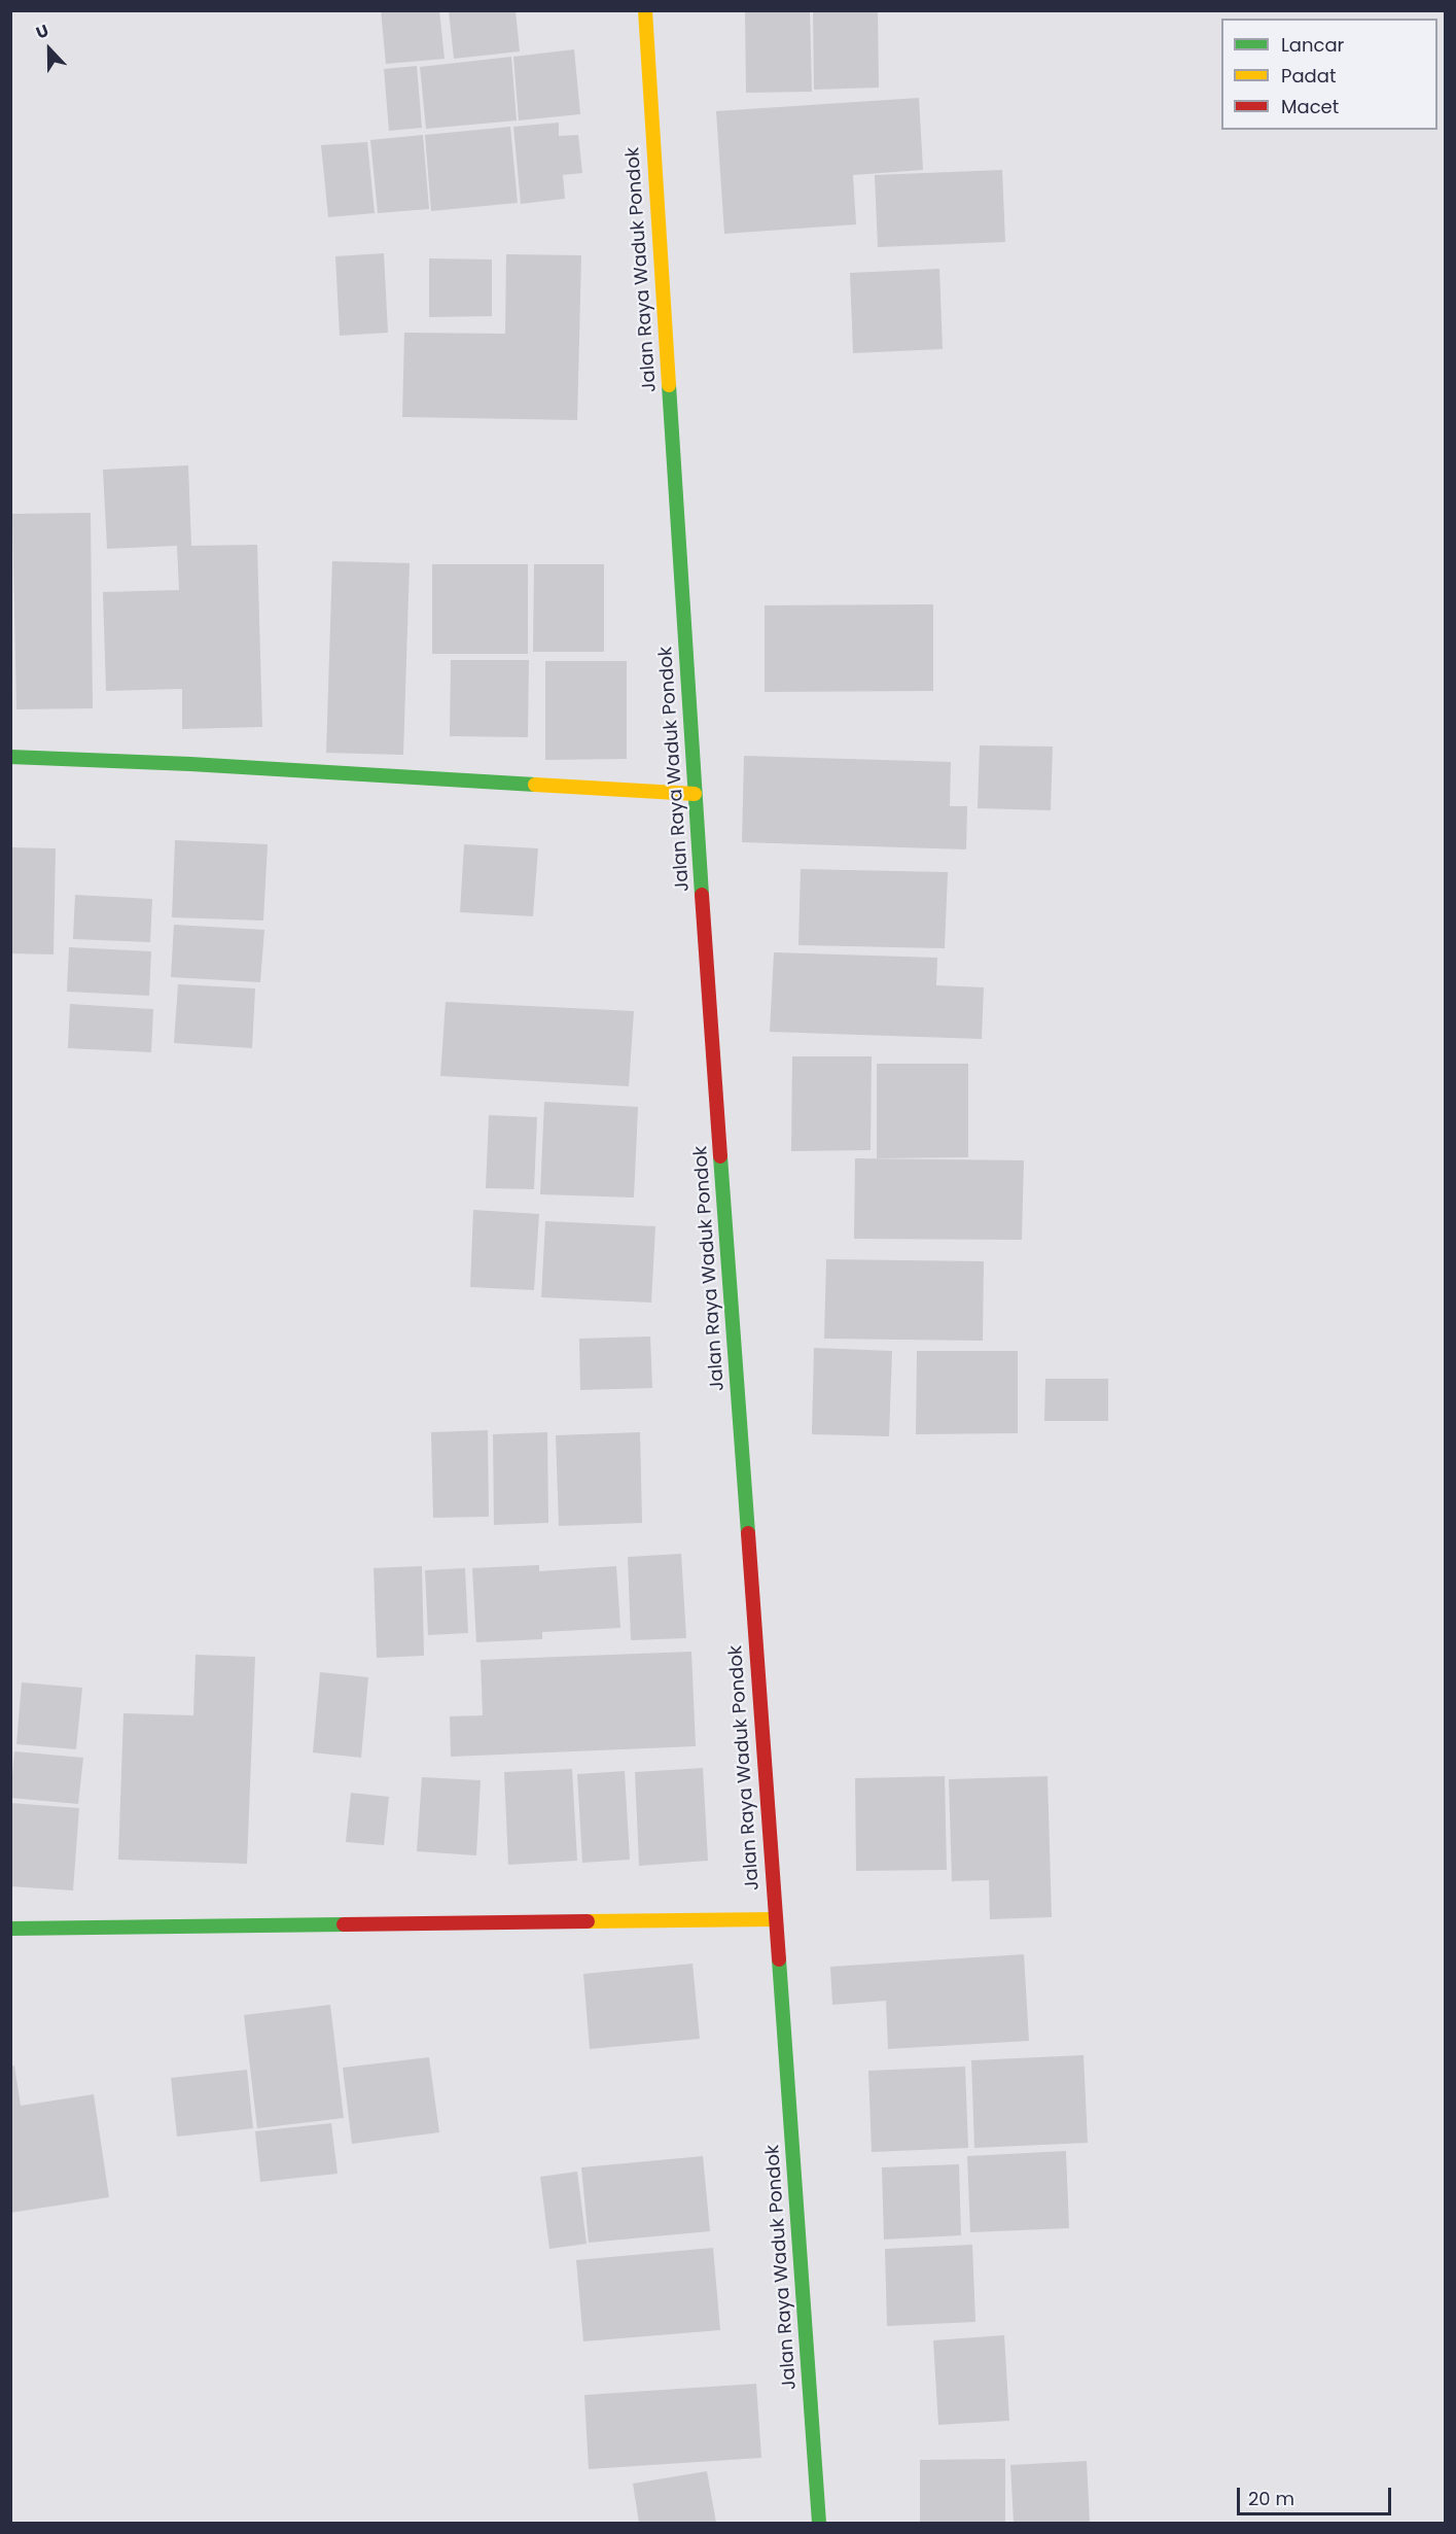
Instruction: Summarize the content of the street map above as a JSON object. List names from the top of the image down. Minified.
{"streets":{"street":["Jalan Raya Waduk Pondok"]},"legend":["Lancar","Padat","Macet"],"scale_bar":"20 m","north":"top"}
